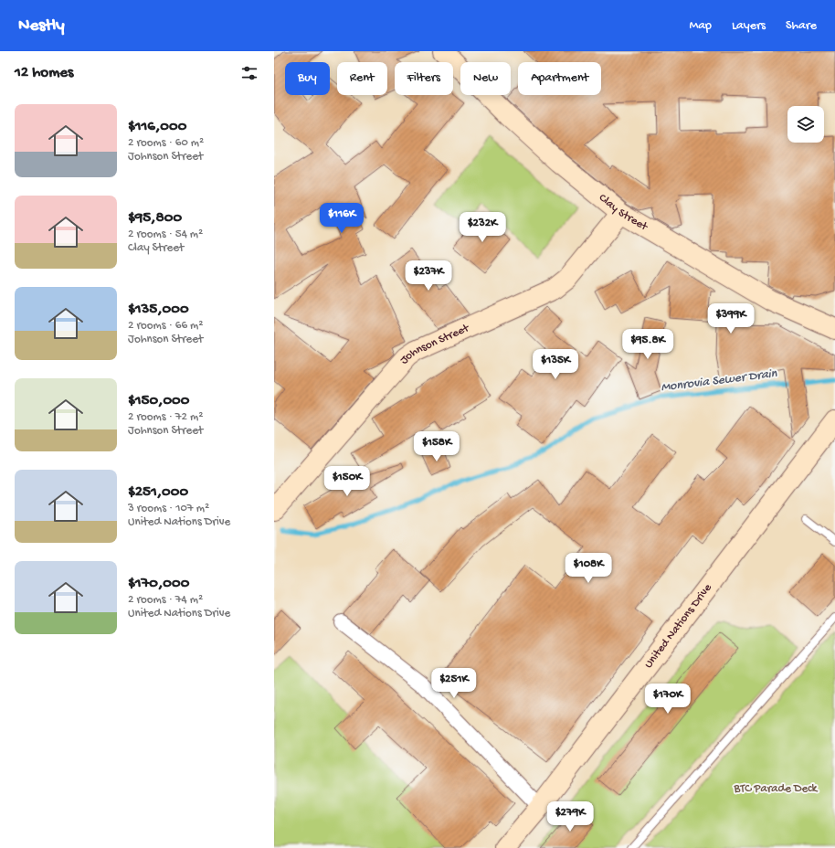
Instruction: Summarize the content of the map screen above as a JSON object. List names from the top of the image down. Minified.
{"streets":{"street":["Clay Street","Johnson Street","United Nations Drive"]},"crossings":[["Clay Street","Johnson Street"]],"water":["Monrovia Sewer Drain"],"parks":["BTC Parade Deck"],"page":{"header":"Nestly","nav":["Map","Layers","Share"],"heading":"12 homes","chip":["Buy","Rent","Filters","New","Apartment"],"list":[{"name":"$116,000","note":"2 rooms · 60 m² · Johnson Street"},{"name":"$95,800","note":"2 rooms · 54 m² · Clay Street"},{"name":"$135,000","note":"2 rooms · 66 m² · Johnson Street"},{"name":"$150,000","note":"2 rooms · 72 m² · Johnson Street"},{"name":"$251,000","note":"3 rooms · 107 m² · United Nations Drive"},{"name":"$170,000","note":"2 rooms · 74 m² · United Nations Drive"}],"price":["$116K","$232K","$237K","$399K","$95.8K","$135K","$158K","$150K","$108K","$251K","$170K","$279K"]}}
